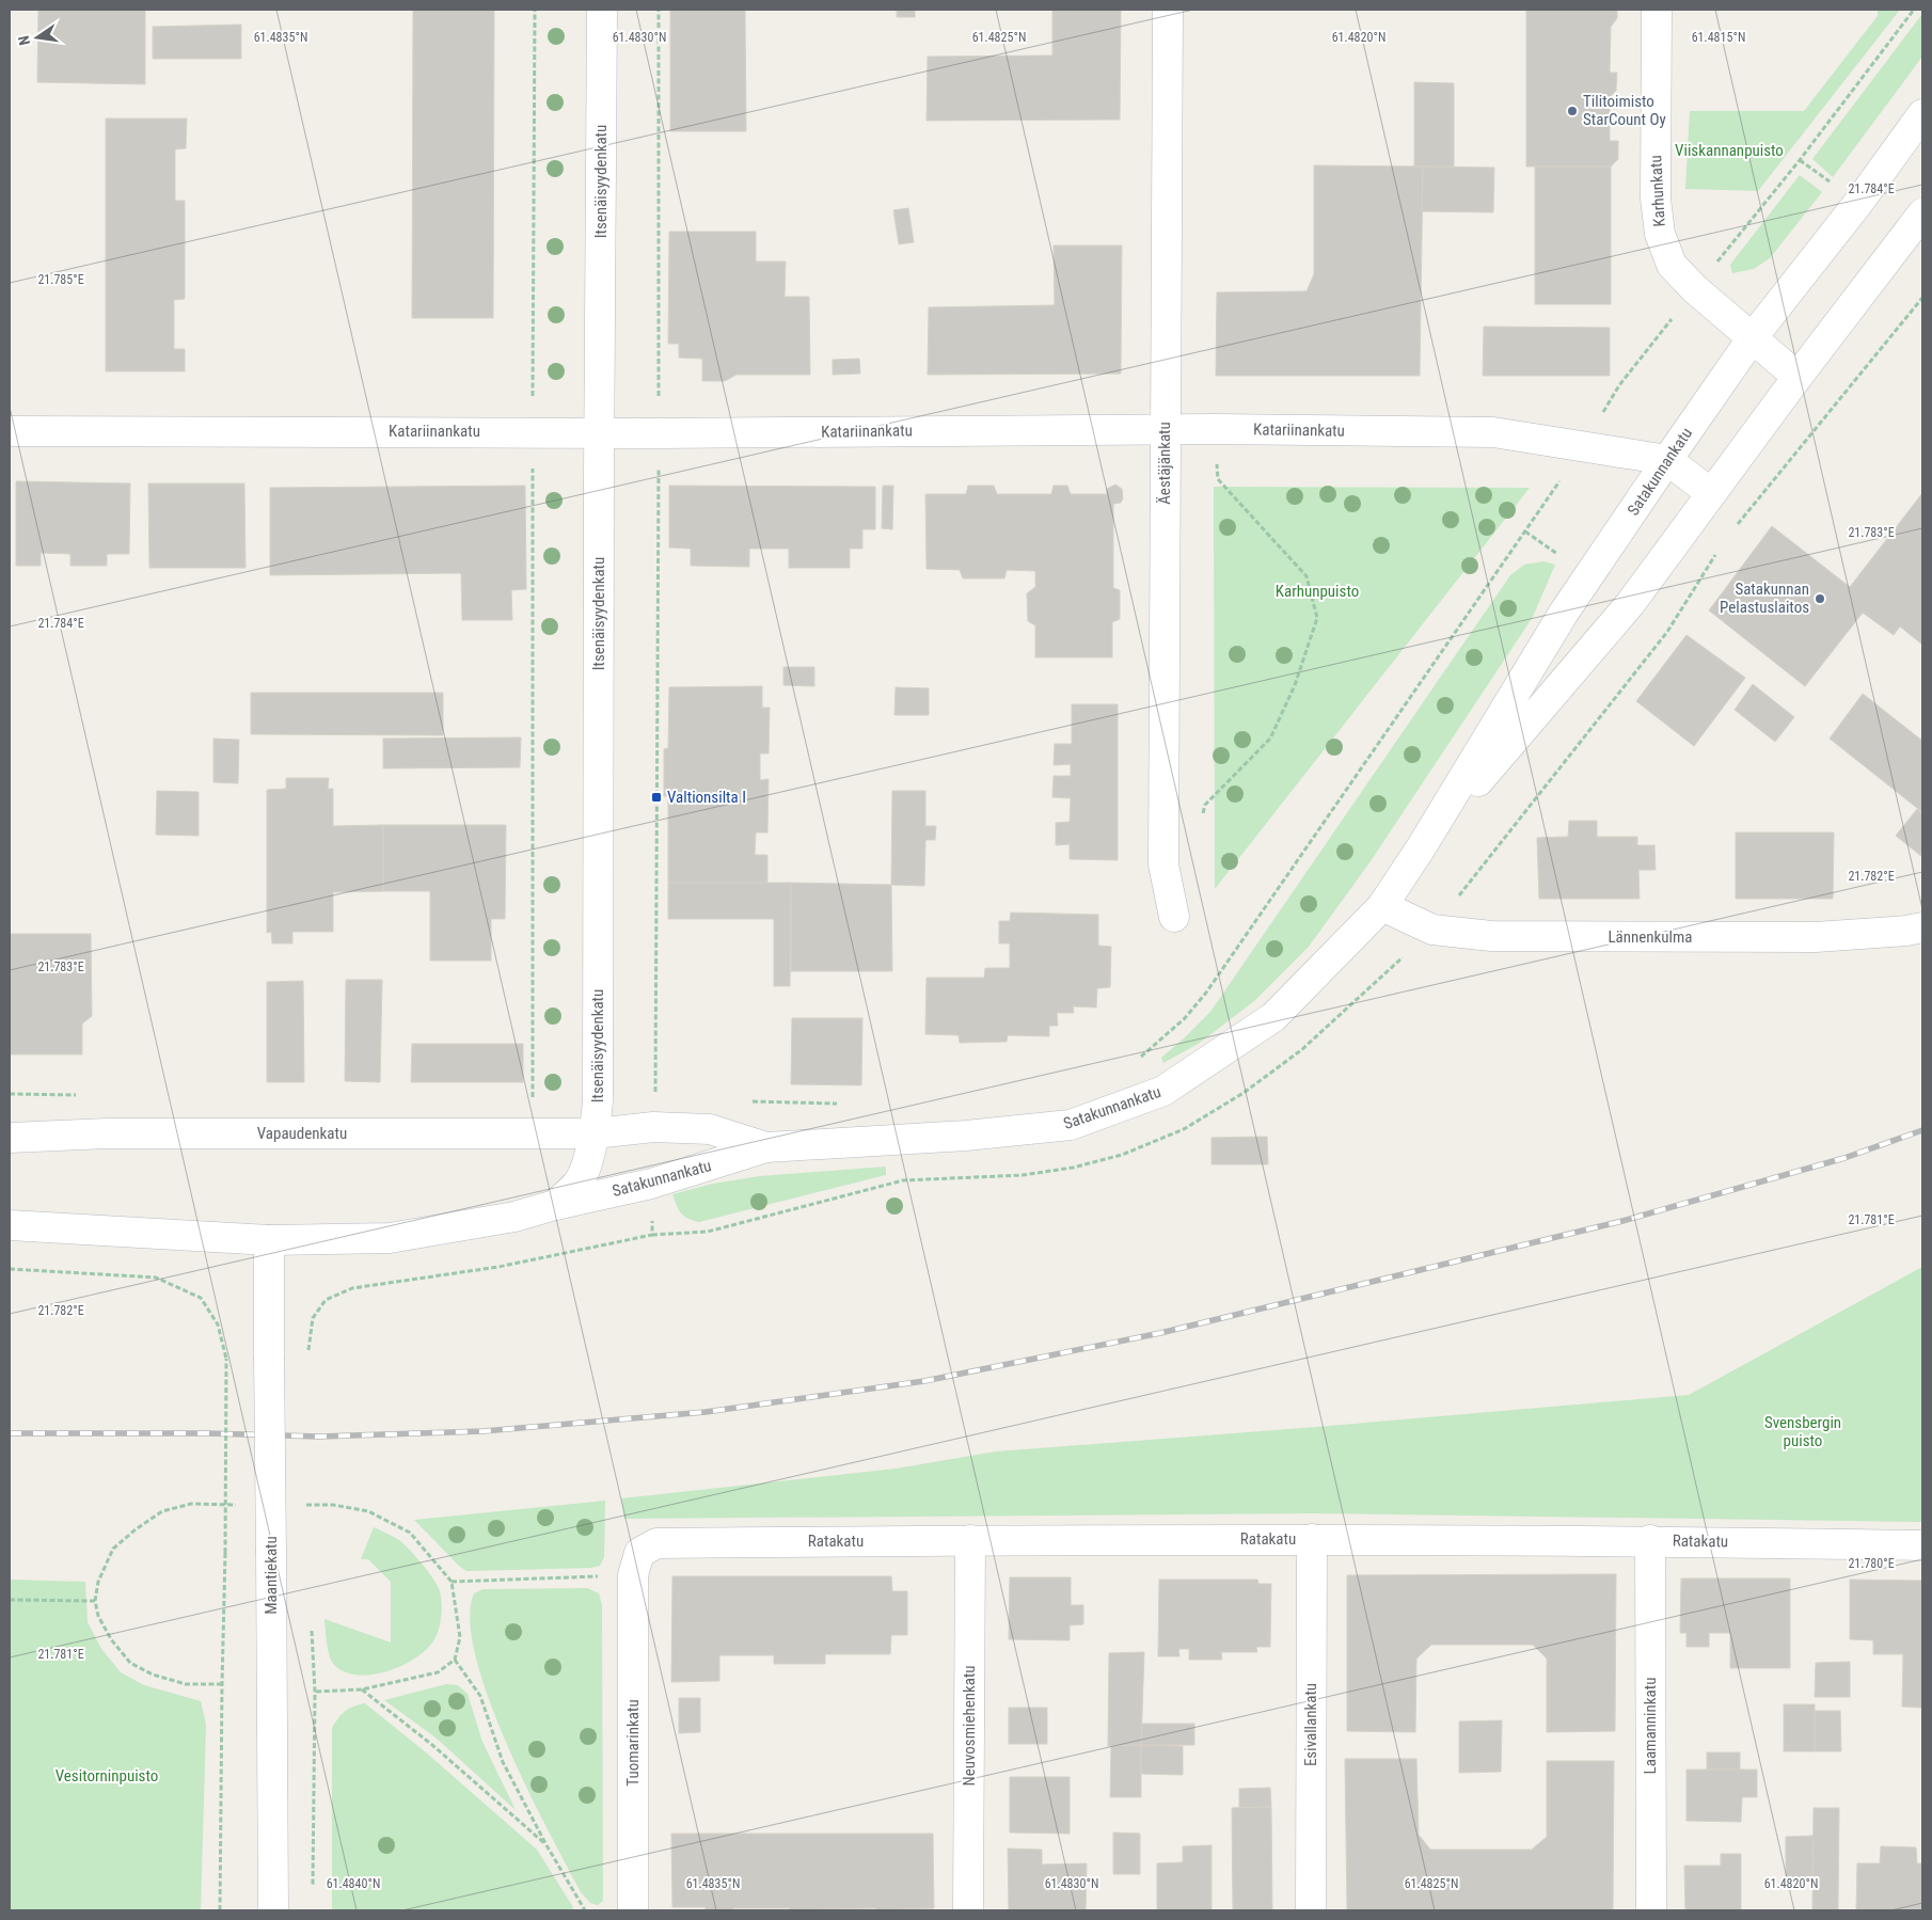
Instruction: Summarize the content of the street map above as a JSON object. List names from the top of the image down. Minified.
{"streets":{"street":["Itsenäisyydenkatu","Karhunkatu","Katariinankatu","Äestäjänkatu","Satakunnankatu","Lännenkulma","Vapaudenkatu","Ratakatu","Maantiekatu","Esivallankatu","Neuvosmiehenkatu","Laamanninkatu","Tuomarinkatu"]},"crossings":[["Itsenäisyydenkatu","Katariinankatu"],["Itsenäisyydenkatu","Satakunnankatu"],["Itsenäisyydenkatu","Vapaudenkatu"],["Karhunkatu","Satakunnankatu"],["Katariinankatu","Äestäjänkatu"],["Katariinankatu","Satakunnankatu"],["Satakunnankatu","Lännenkulma"],["Satakunnankatu","Vapaudenkatu"],["Ratakatu","Esivallankatu"],["Ratakatu","Neuvosmiehenkatu"],["Ratakatu","Laamanninkatu"],["Ratakatu","Tuomarinkatu"]],"parks":["Viiskannanpuisto","Karhunpuisto","Svensbergin puisto","Vesitorninpuisto"],"places":{"other":["Tilitoimisto StarCount Oy","Satakunnan Pelastuslaitos"],"transit":["Valtionsilta I"]},"north":"left","coordinates":["61.4835°N","61.4830°N","61.4825°N","61.4820°N","61.4815°N","21.784°E","21.785°E","21.783°E","21.782°E","21.781°E","21.780°E","61.4840°N"]}
